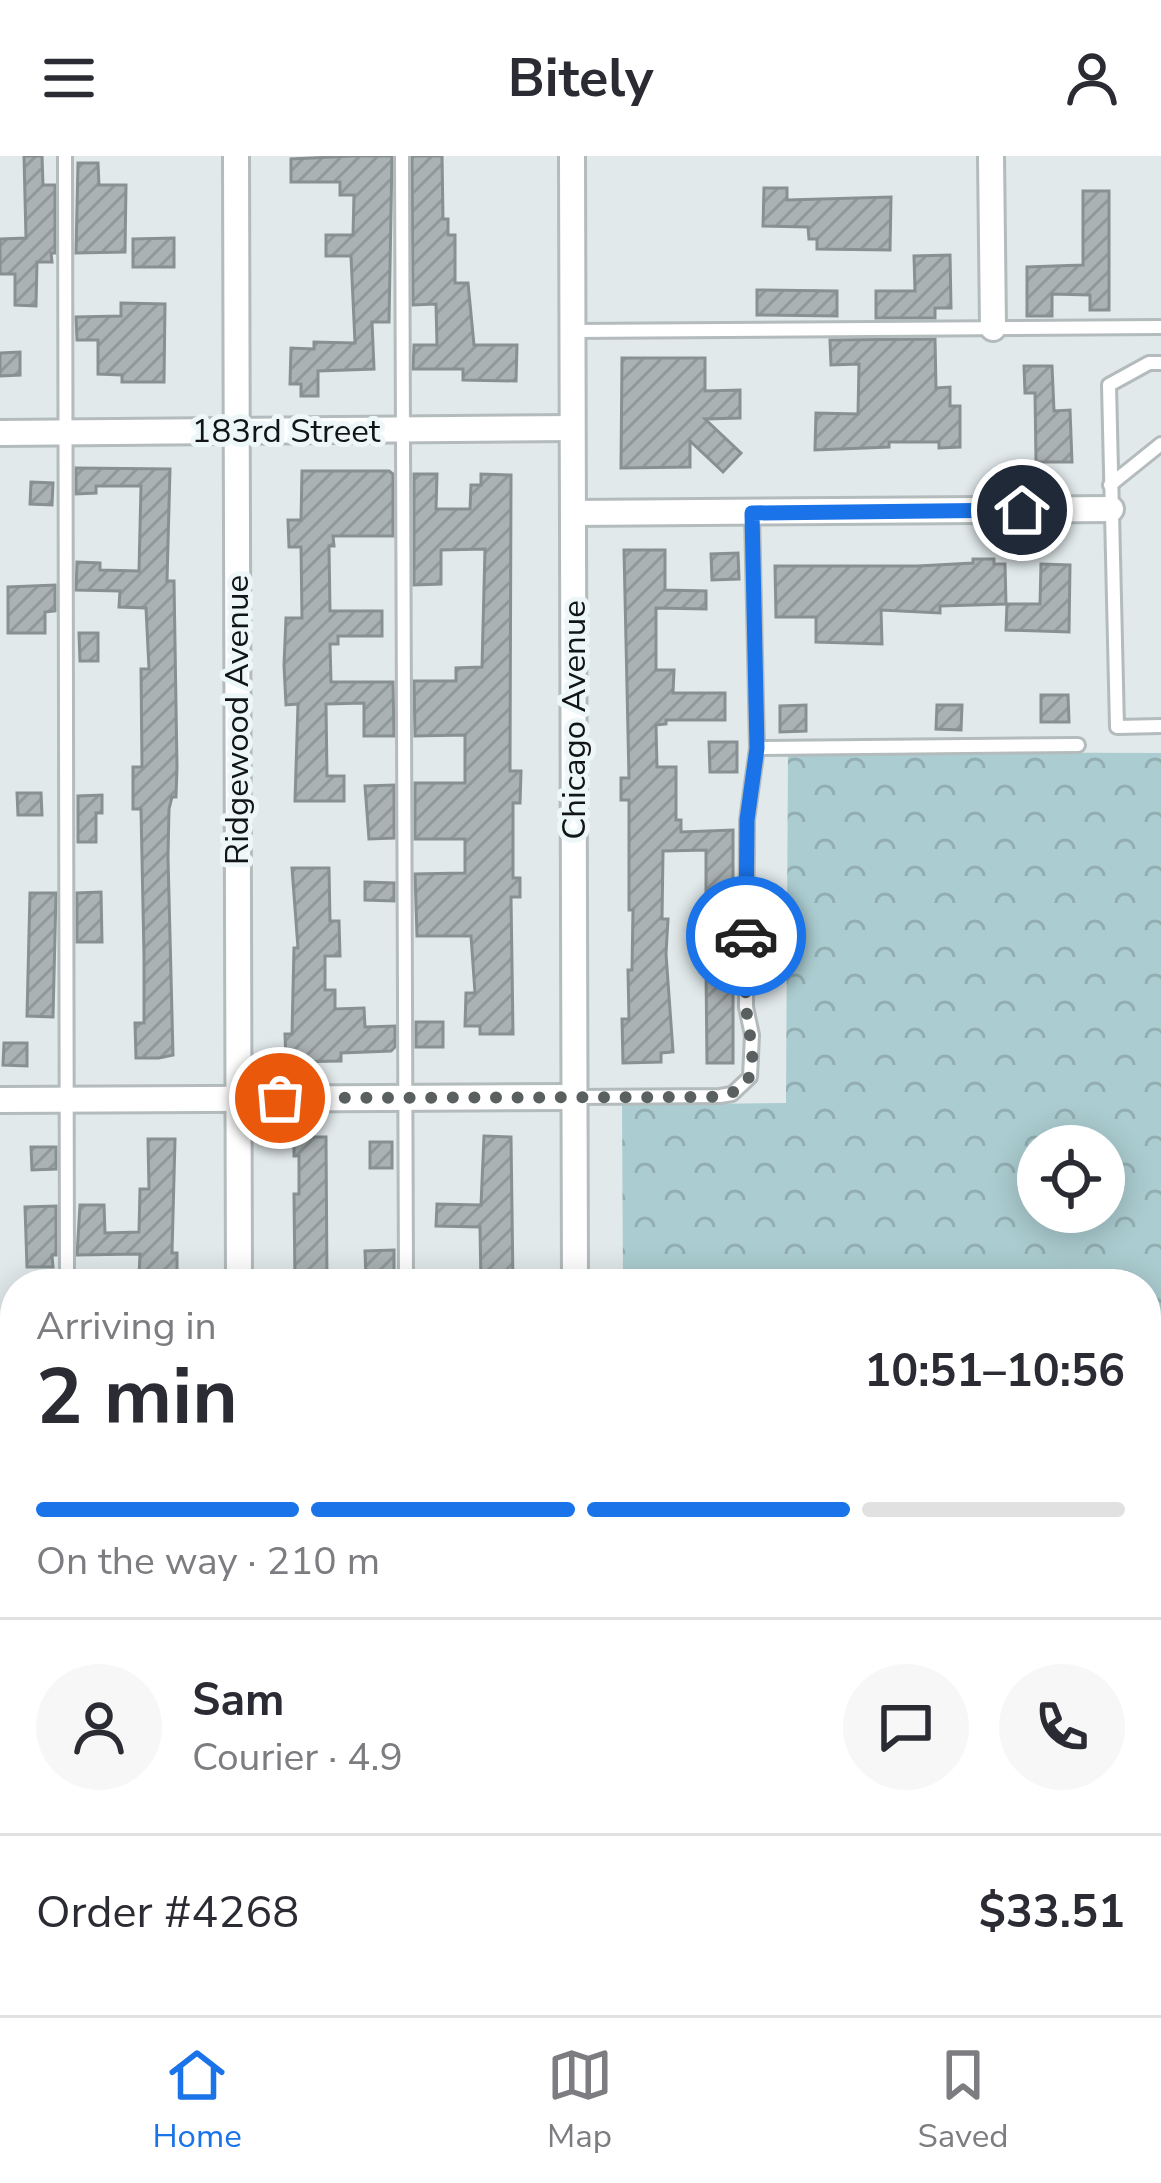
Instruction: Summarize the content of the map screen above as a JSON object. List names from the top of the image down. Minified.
{"streets":{"street":["183rd Street","Ridgewood Avenue","Chicago Avenue"]},"crossings":[["183rd Street","Ridgewood Avenue"],["183rd Street","Chicago Avenue"]],"page":{"header":"Bitely","heading":["2 min","Arriving in","10:51–10:56"],"panel":["Sam","Courier · 4.9","Order #4268","$33.51"],"bar":"On the way · 210 m","tabs":["Home","Map","Saved"]}}
